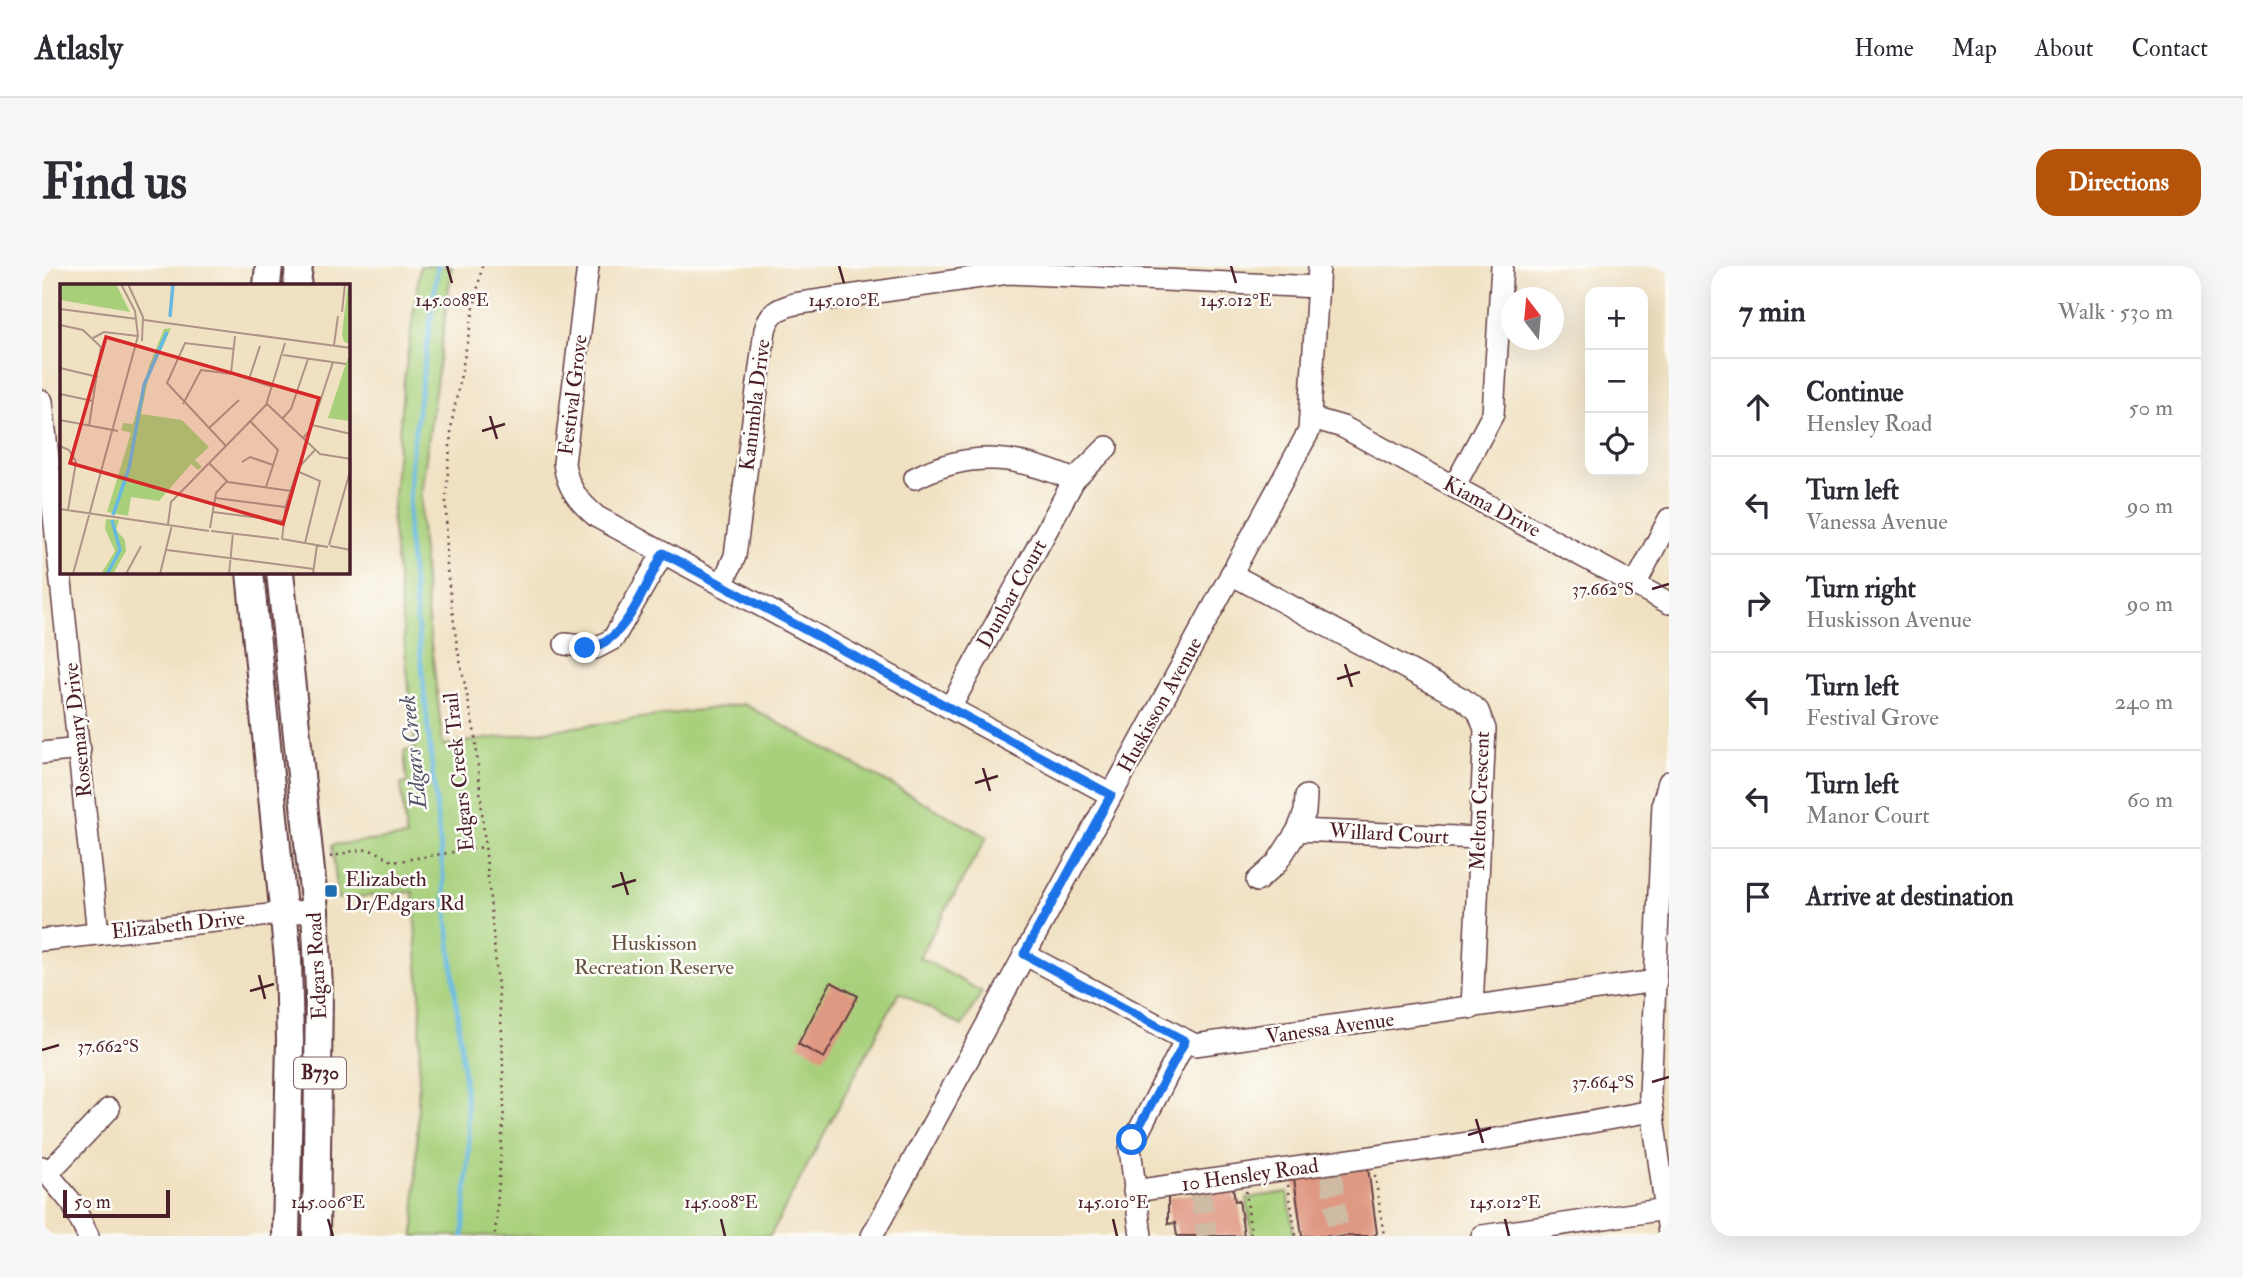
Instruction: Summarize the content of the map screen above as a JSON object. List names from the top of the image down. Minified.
{"streets":{"main road":["Edgars Road","B730"],"street":["Festival Grove","Kanimbla Drive","Kiama Drive","Dunbar Court","Huskisson Avenue","Rosemary Drive","Melton Crescent","Willard Court","Elizabeth Drive","Vanessa Avenue","10 Hensley Road"],"path":["Edgars Creek Trail"]},"crossings":[["Festival Grove","Kanimbla Drive"],["Festival Grove","Dunbar Court"],["Festival Grove","Huskisson Avenue"],["Kanimbla Drive","Huskisson Avenue"],["Kiama Drive","Huskisson Avenue"],["Huskisson Avenue","Melton Crescent"],["Huskisson Avenue","Vanessa Avenue"],["Rosemary Drive","Elizabeth Drive"],["Melton Crescent","Willard Court"],["Melton Crescent","Vanessa Avenue"],["Elizabeth Drive","Edgars Road"]],"water":["Edgars Creek"],"parks":["Huskisson Recreation Reserve"],"places":{"transit":["Elizabeth Dr/Edgars Rd"]},"scale_bar":"50 m","north":"top","page":{"header":"Atlasly","nav":["Home","Map","About","Contact"],"buttons":"Directions","title":"Find us","heading":["7 min","Walk · 530 m"],"map_buttons":["+","−"],"list":[["Continue","Hensley Road","50 m"],["Turn left","Vanessa Avenue","90 m"],["Turn right","Huskisson Avenue","90 m"],["Turn left","Festival Grove","240 m"],["Turn left","Manor Court","60 m"],"Arrive at destination"],"scale":"50 m"},"coordinates":["145.008°E","145.010°E","145.012°E","37.662°S","37.664°S","145.006°E"]}
